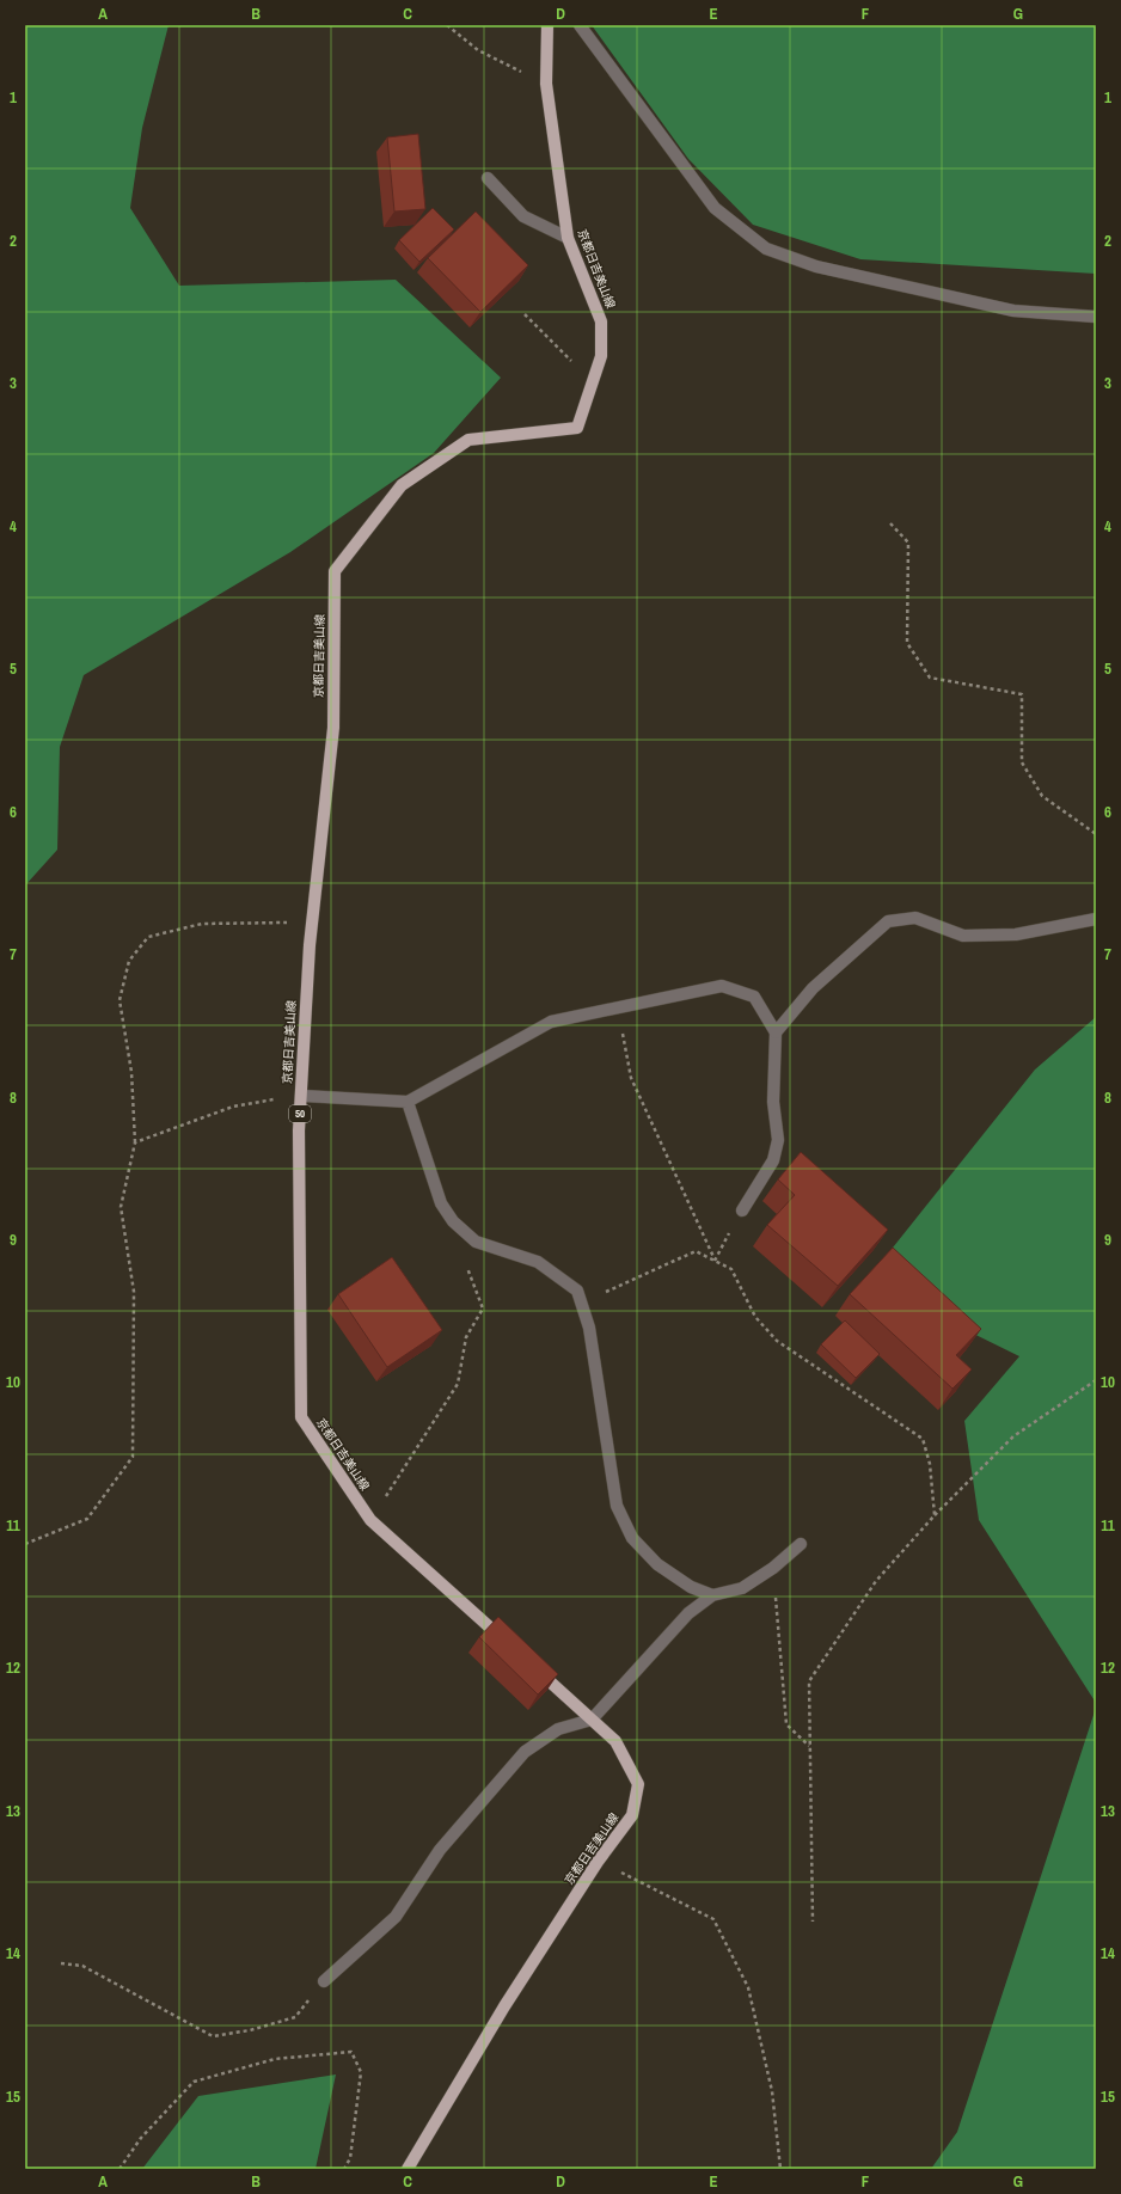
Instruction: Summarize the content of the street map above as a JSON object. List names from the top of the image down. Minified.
{"streets":{"main road":["京都日吉美山線","50"]},"grid":{"columns":["A","B","C","D","E","F","G"],"rows":["1","2","3","4","5","6","7","8","9","10","11","12","13","14","15"]}}
